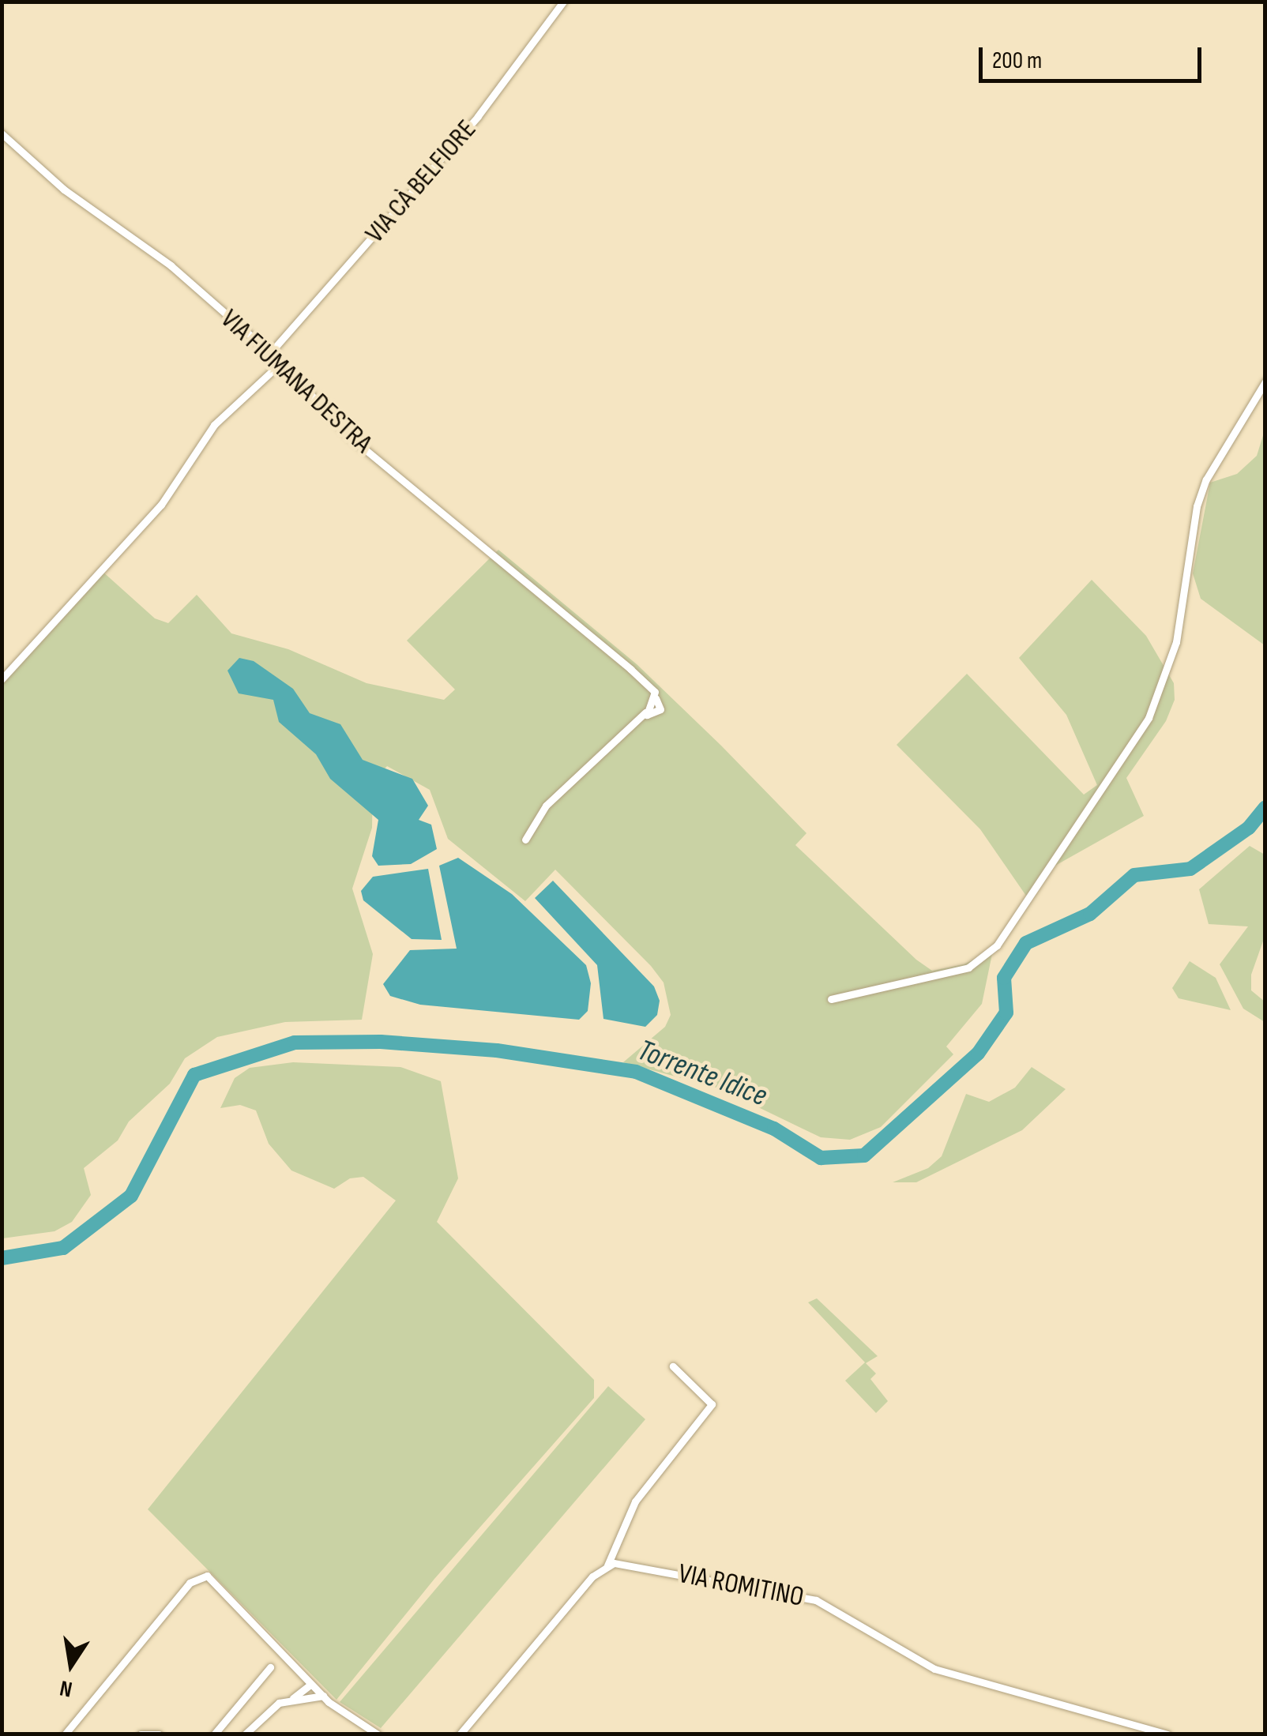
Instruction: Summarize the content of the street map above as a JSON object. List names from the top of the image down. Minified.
{"streets":{"street":["VIA CÀ BELFIORE","VIA FIUMANA DESTRA","VIA ROMITINO"]},"crossings":[["VIA CÀ BELFIORE","VIA FIUMANA DESTRA"]],"water":["Torrente Idice"],"scale_bar":"200 m","north":"bottom"}
